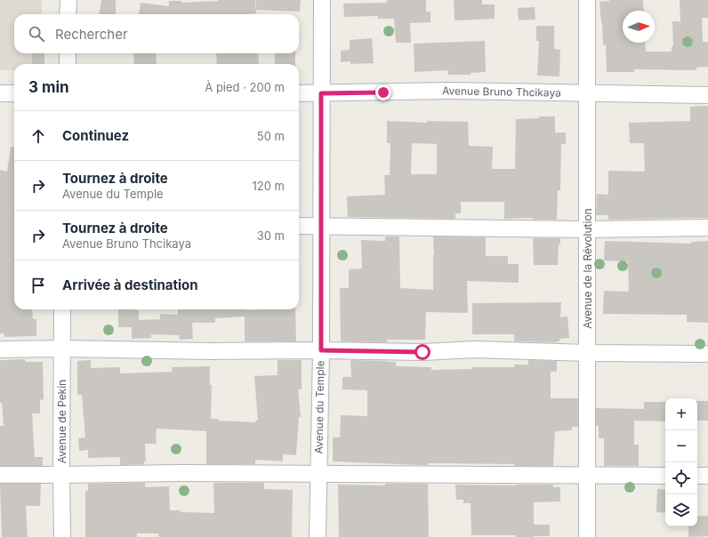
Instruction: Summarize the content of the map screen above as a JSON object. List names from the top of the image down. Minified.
{"streets":{"street":["Avenue Bruno Thcikaya","Avenue de la Révolution","Avenue du Temple","Avenue de Pekin"]},"crossings":[["Avenue Bruno Thcikaya","Avenue de la Révolution"],["Avenue Bruno Thcikaya","Avenue du Temple"]],"north":"right","page":{"search":"Rechercher","heading":["3 min","À pied · 200 m"],"list":[["Continuez","50 m"],["Tournez à droite","Avenue du Temple","120 m"],["Tournez à droite","Avenue Bruno Thcikaya","30 m"],"Arrivée à destination"],"map_buttons":["+","−"]}}
